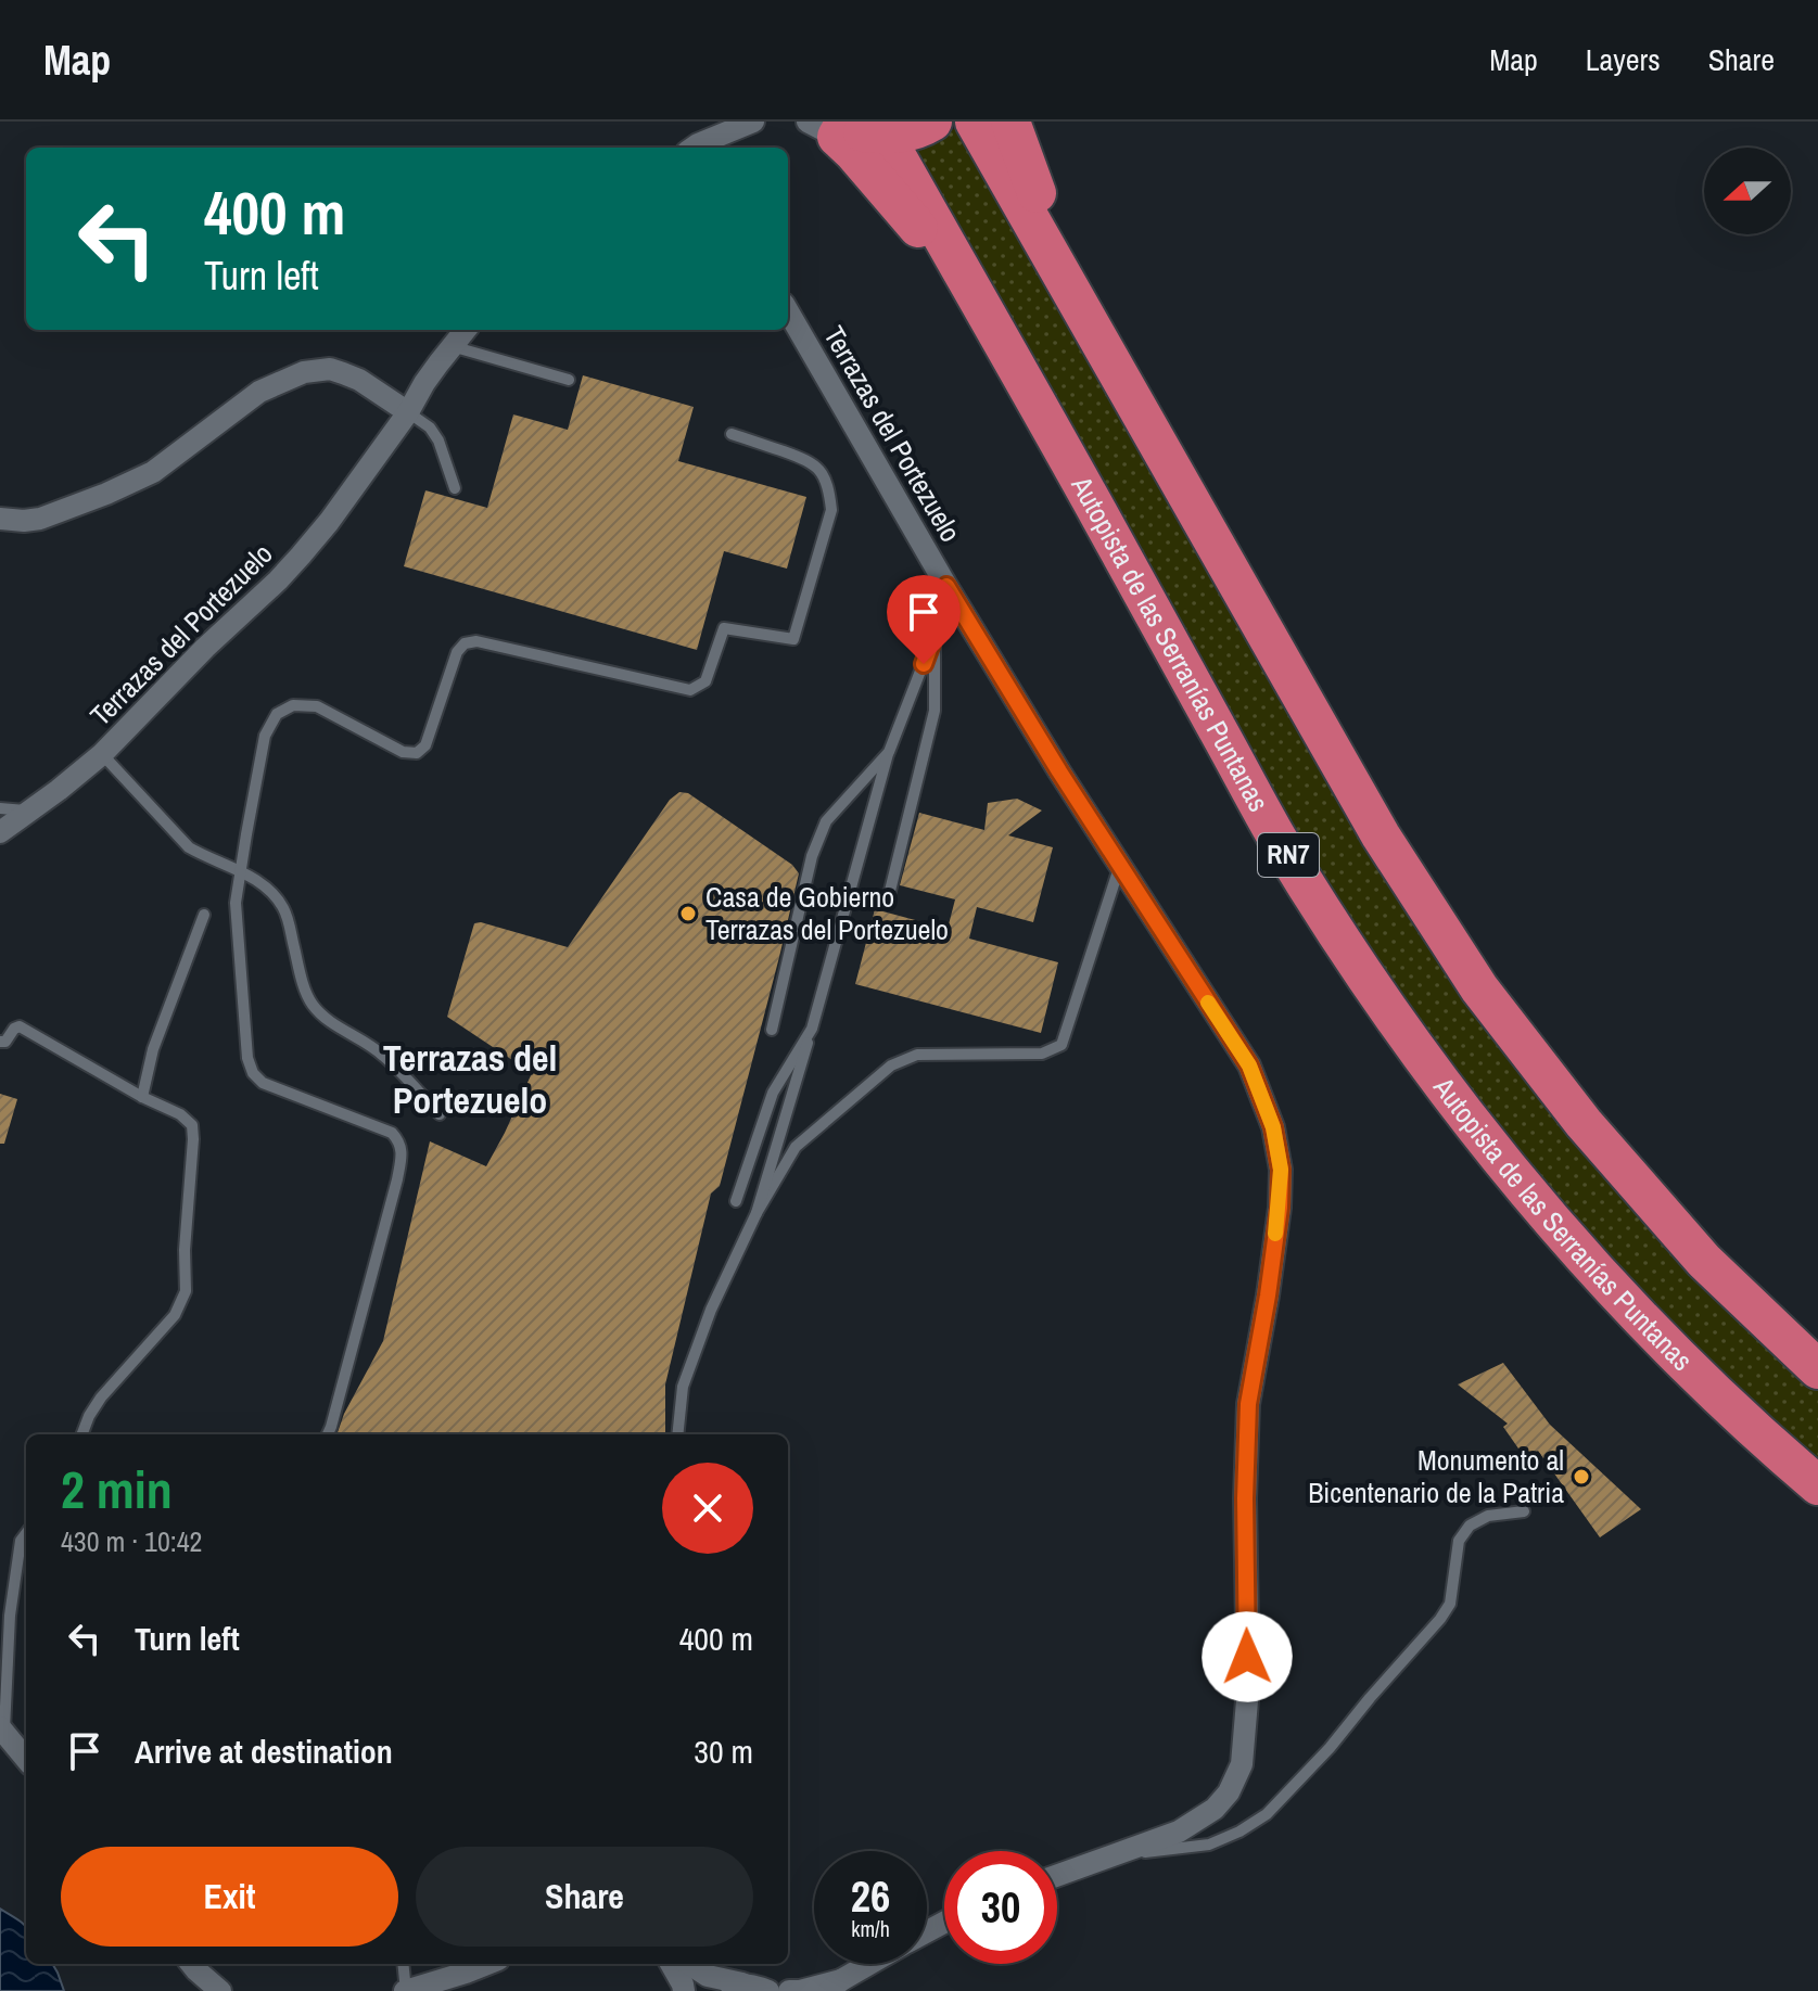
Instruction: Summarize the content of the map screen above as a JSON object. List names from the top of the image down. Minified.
{"streets":{"highway":["Autopista de las Serranías Puntanas","RN7"],"street":["Terrazas del Portezuelo"]},"districts":["Terrazas del Portezuelo"],"places":["Casa de Gobierno Terrazas del Portezuelo","Monumento al Bicentenario de la Patria"],"north":"left","page":{"header":"Map","nav":["Map","Layers","Share"],"turn":["400 m","Turn left"],"heading":["2 min","430 m · 10:42"],"list":[{"name":"Turn left","value":"400 m"},{"name":"Arrive at destination","value":"30 m"}],"buttons":["Exit","Share"],"speed":"26 km/h","limit":"30"}}
